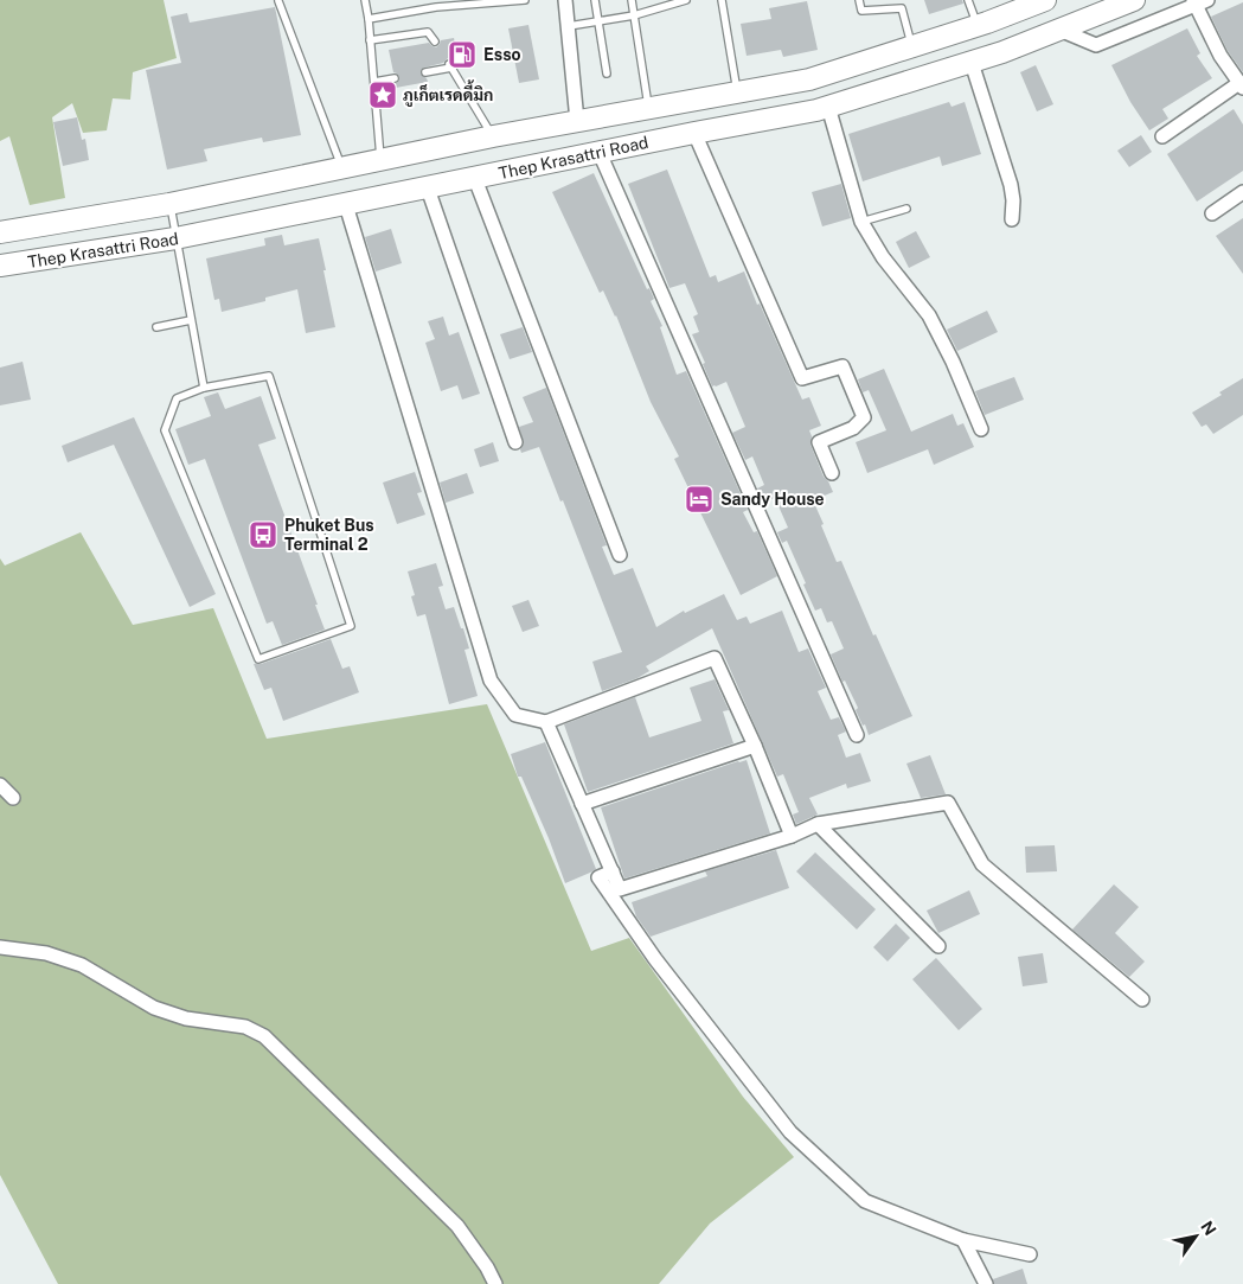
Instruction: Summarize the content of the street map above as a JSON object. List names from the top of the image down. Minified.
{"streets":{"main road":["Thep Krasattri Road"]},"places":{"fuel station":["Esso"],"place":["ภูเก็ตเรดดี้มิก"],"hotel":["Sandy House"],"bus stop":["Phuket Bus Terminal 2"]},"north":"top right"}
